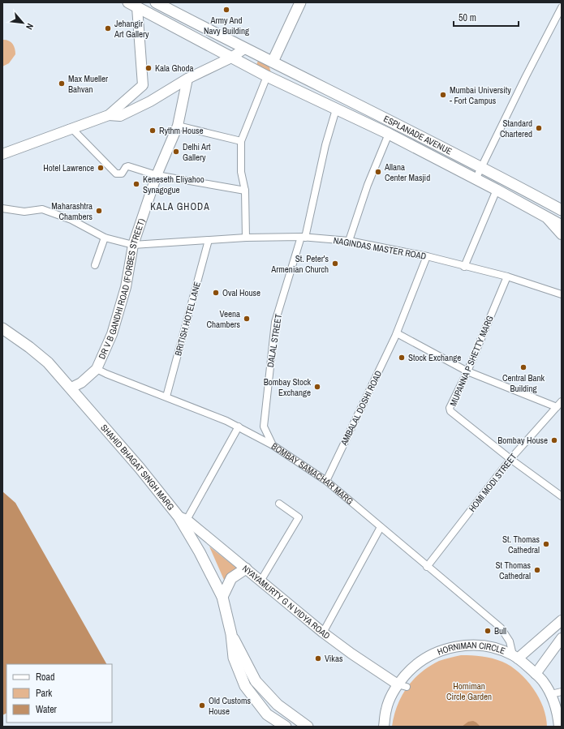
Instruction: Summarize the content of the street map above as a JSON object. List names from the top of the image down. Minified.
{"streets":{"main road":["ESPLANADE AVENUE","SHAHID BHAGAT SINGH MARG"],"street":["NAGINDAS MASTER ROAD","DR V B GANDHI ROAD (FORBES STREET)","BRITISH HOTEL LANE","DALAL STREET","MUPANNA P SHETTY MARG","AMBALAL DOSHI ROAD","BOMBAY SAMACHAR MARG","HOMI MODI STREET","NYAYAMURTY G N VIDYA ROAD","HORNIMAN CIRCLE"]},"crossings":[["NAGINDAS MASTER ROAD","DR V B GANDHI ROAD (FORBES STREET)"],["NAGINDAS MASTER ROAD","BRITISH HOTEL LANE"],["NAGINDAS MASTER ROAD","DALAL STREET"],["NAGINDAS MASTER ROAD","MUPANNA P SHETTY MARG"],["NAGINDAS MASTER ROAD","AMBALAL DOSHI ROAD"],["DR V B GANDHI ROAD (FORBES STREET)","BOMBAY SAMACHAR MARG"],["BRITISH HOTEL LANE","BOMBAY SAMACHAR MARG"],["DALAL STREET","BOMBAY SAMACHAR MARG"],["MUPANNA P SHETTY MARG","HOMI MODI STREET"],["AMBALAL DOSHI ROAD","BOMBAY SAMACHAR MARG"],["SHAHID BHAGAT SINGH MARG","NYAYAMURTY G N VIDYA ROAD"],["BOMBAY SAMACHAR MARG","HOMI MODI STREET"],["BOMBAY SAMACHAR MARG","HORNIMAN CIRCLE"],["NYAYAMURTY G N VIDYA ROAD","HORNIMAN CIRCLE"]],"districts":["KALA GHODA"],"parks":["Horniman Circle Garden"],"places":["Army And Navy Building","Jehangir Art Gallery","Kala Ghoda","Max Mueller Bahvan","Mumbai University - Fort Campus","Standard Chartered","Rythm House","Delhi Art Gallery","Hotel Lawrence","Allana Center Masjid","Keneseth Eliyahoo Synagogue","Maharashtra Chambers","St. Peter's Armenian Church","Oval House","Veena Chambers","Stock Exchange","Central Bank Building","Bombay Stock Exchange","Bombay House","St. Thomas Cathedral","St Thomas Cathedral","Bull","Vikas","Old Customs House"],"legend":["Road","Park","Water"],"scale_bar":"50 m","north":"bottom right"}
